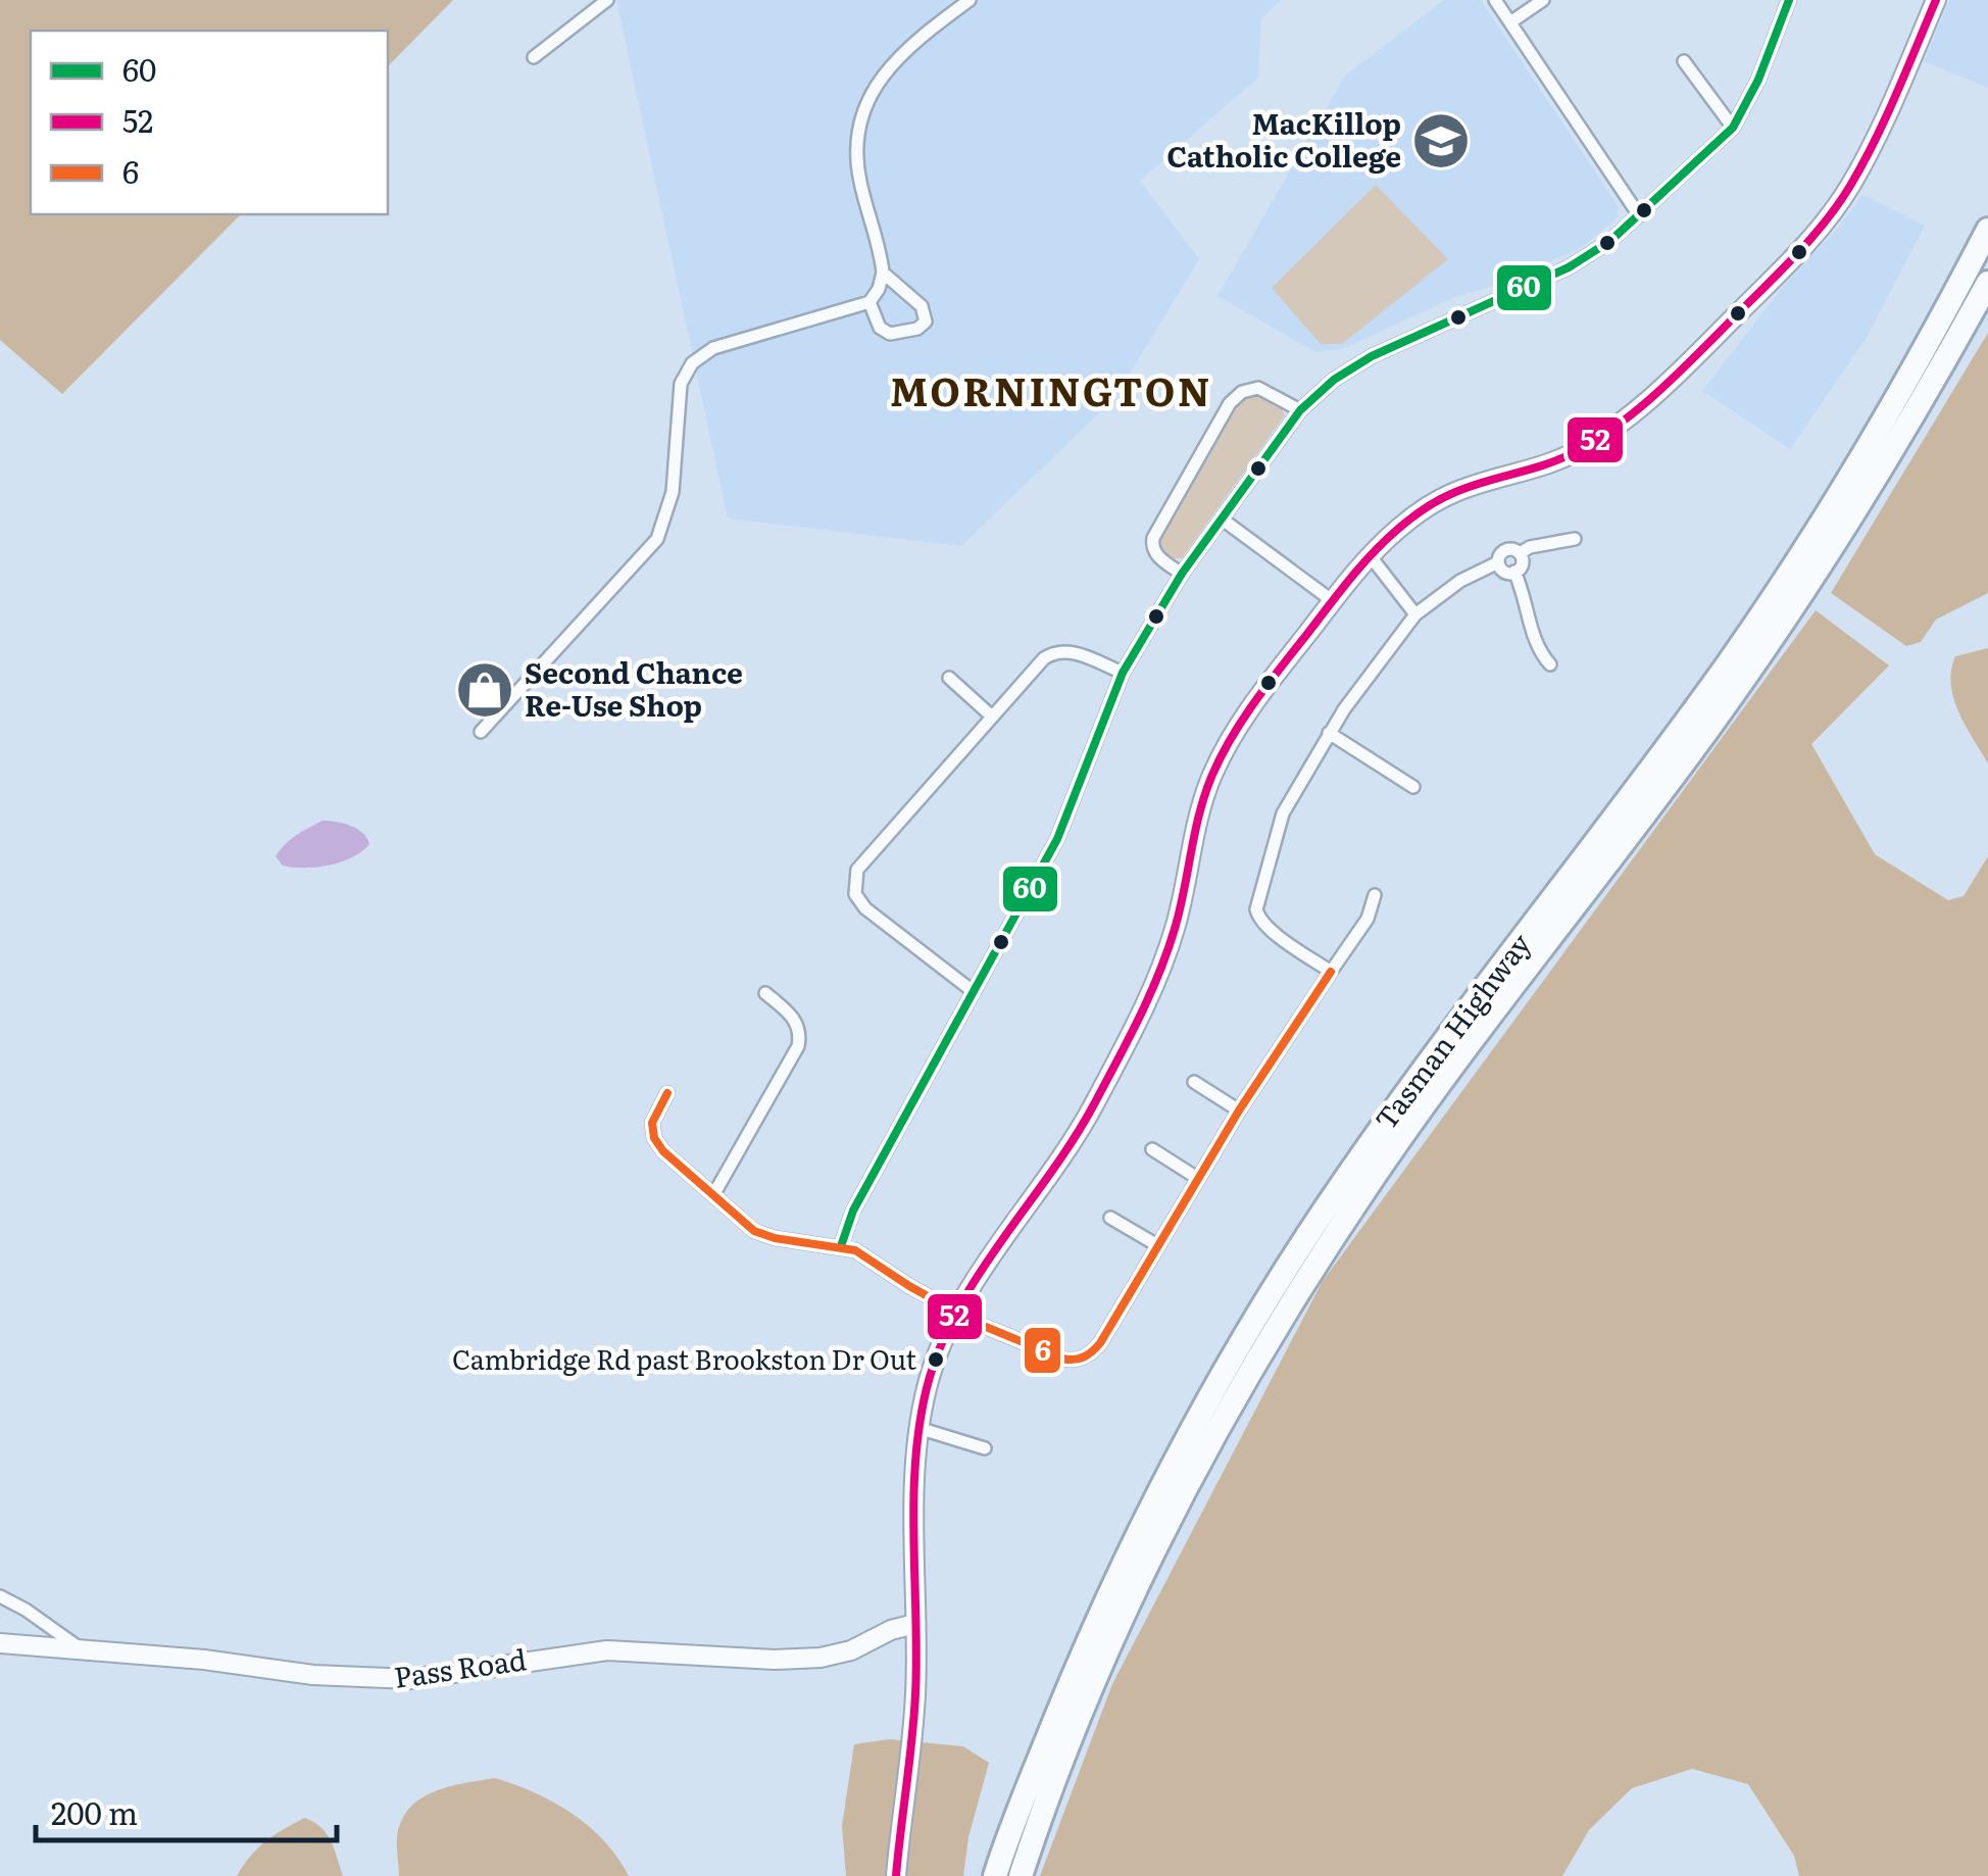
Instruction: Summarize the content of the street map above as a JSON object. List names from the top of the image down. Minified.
{"streets":{"highway":["Tasman Highway"],"main road":["Pass Road"]},"districts":["MORNINGTON"],"places":{"school or university":["MacKillop Catholic College"],"shop":["Second Chance Re-Use Shop"],"other":["Cambridge Rd past Brookston Dr Out"]},"lines":["transit line 60","transit line 52","transit line 6"],"legend":["60","52","6"],"scale_bar":"200 m"}
